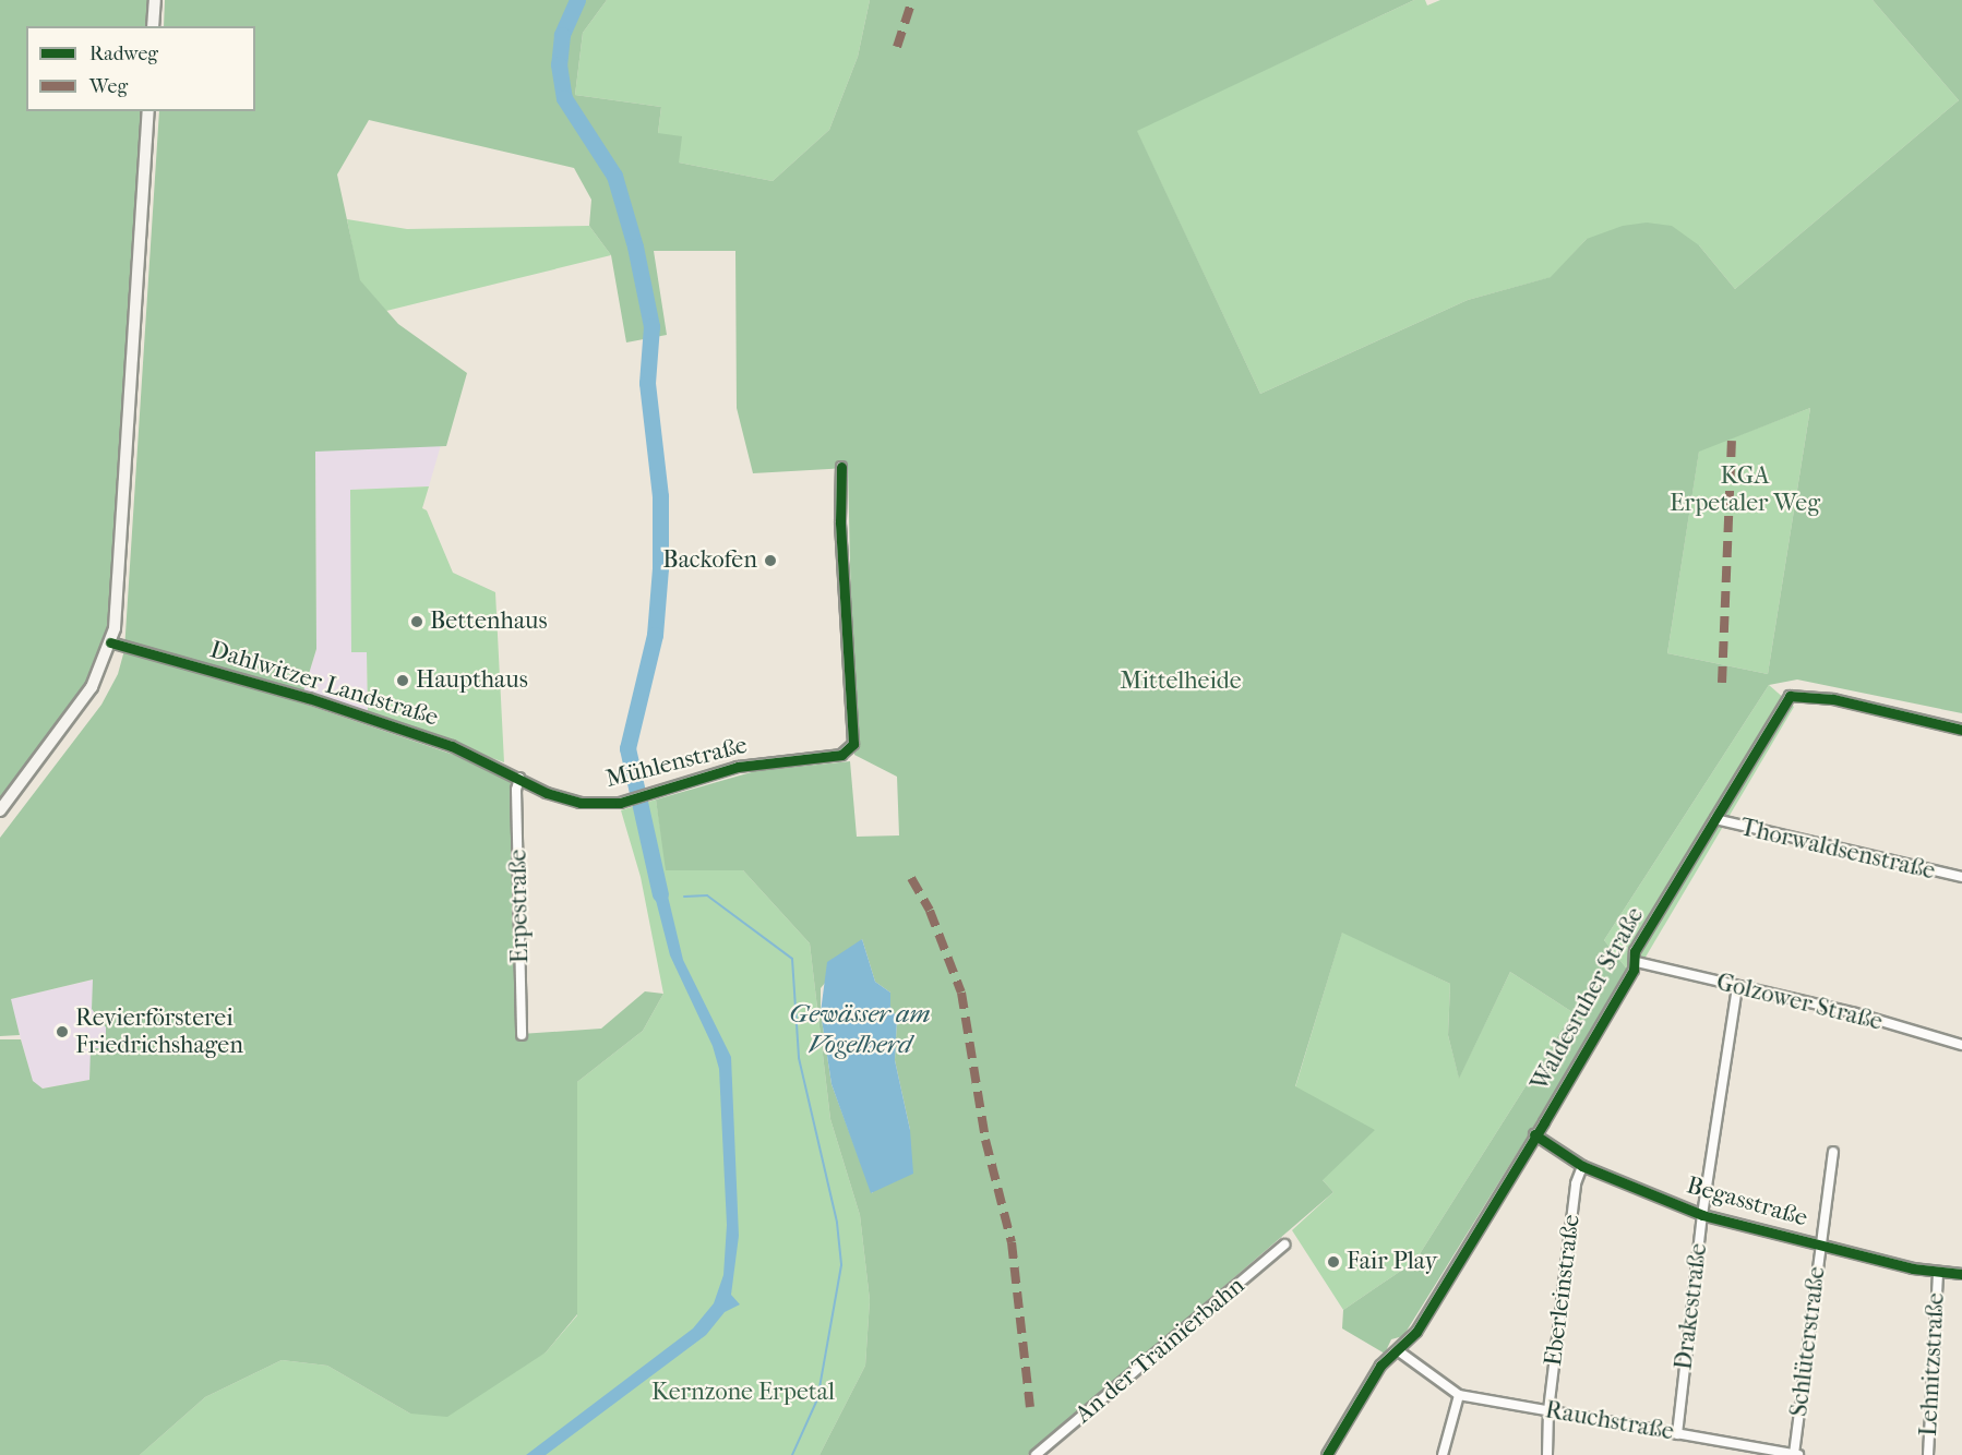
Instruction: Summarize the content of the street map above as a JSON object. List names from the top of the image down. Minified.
{"streets":{"street":["Dahlwitzer Landstraße","Mühlenstraße","Thorwaldsenstraße","Erpestraße","Waldesruher Straße","Golzower Straße","Begasstraße","Eberleinstraße","Drakestraße","Schlüterstraße","An der Trainierbahn","Lehnitzstraße","Rauchstraße"]},"crossings":[["Dahlwitzer Landstraße","Mühlenstraße"],["Dahlwitzer Landstraße","Erpestraße"],["Mühlenstraße","Erpestraße"],["Thorwaldsenstraße","Waldesruher Straße"],["Waldesruher Straße","Golzower Straße"],["Waldesruher Straße","Begasstraße"],["Waldesruher Straße","Rauchstraße"],["Golzower Straße","Drakestraße"],["Begasstraße","Eberleinstraße"],["Begasstraße","Drakestraße"],["Begasstraße","Schlüterstraße"],["Begasstraße","Lehnitzstraße"],["Eberleinstraße","Rauchstraße"],["Drakestraße","Rauchstraße"],["Schlüterstraße","Rauchstraße"]],"water":["Gewässer am Vogelherd"],"parks":["KGA Erpetaler Weg","Mittelheide","Kernzone Erpetal"],"places":["Backofen","Bettenhaus","Haupthaus","Revierförsterei Friedrichshagen","Fair Play"],"legend":["Radweg","Weg"]}
